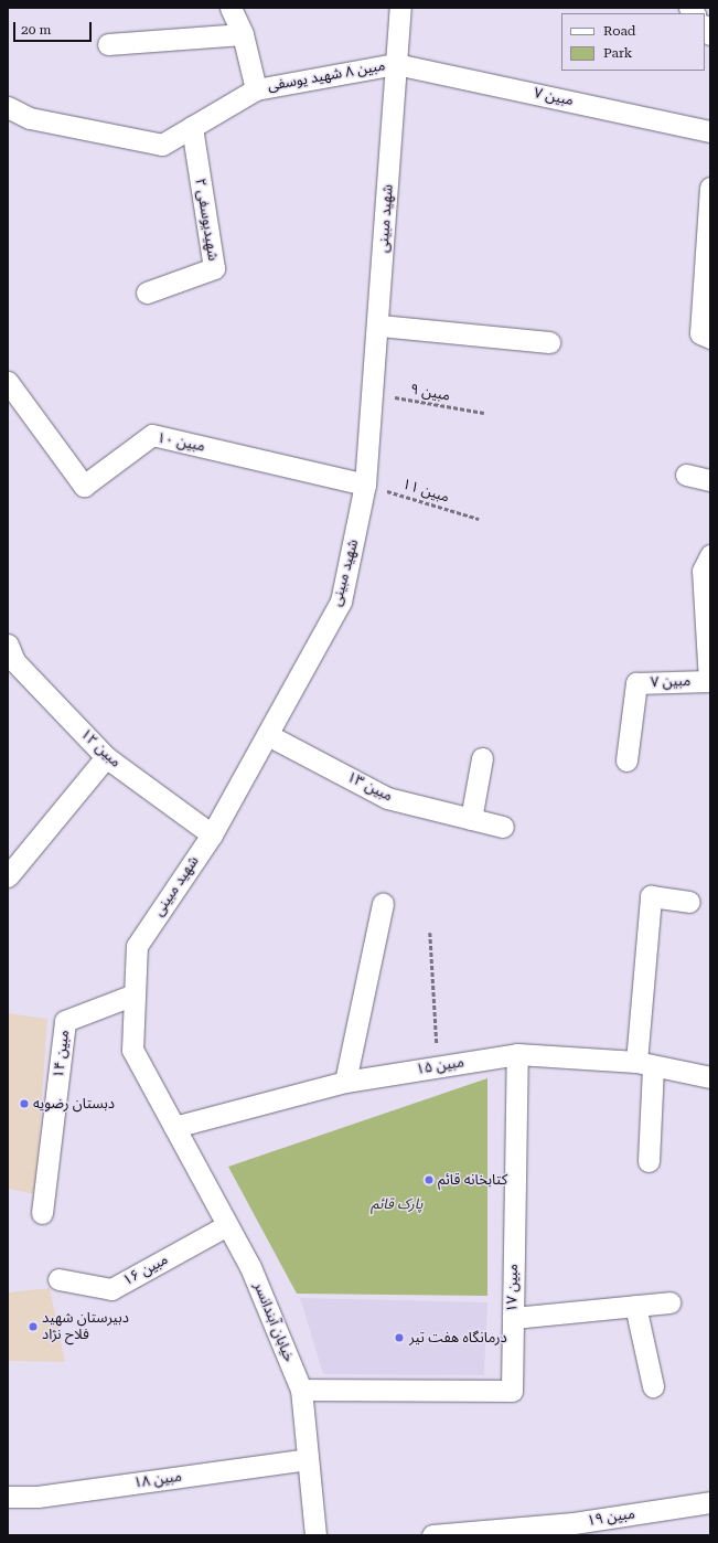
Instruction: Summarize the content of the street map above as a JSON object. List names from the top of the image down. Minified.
{"streets":{"street":["مبین ۸ شهید یوسفی","مبین ۷","شهید مبینی","شهیدیوسفی ۲","مبین ۱۰","مبین ۱۲","مبین ۱۳","مبین ۱۴","مبین ۱۵","مبین ۱۶","مبین ۱۷","خیابان آبندانسر","مبین ۱۸","مبین ۱۹"],"path":["مبین ۹","مبین ۱۱"]},"crossings":[["مبین ۸ شهید یوسفی","مبین ۷"],["مبین ۸ شهید یوسفی","شهید مبینی"],["مبین ۷","شهید مبینی"],["شهید مبینی","مبین ۹"],["شهید مبینی","مبین ۱۰"],["شهید مبینی","مبین ۱۱"],["شهید مبینی","مبین ۱۲"],["شهید مبینی","مبین ۱۳"],["شهید مبینی","مبین ۱۴"],["شهید مبینی","مبین ۱۵"],["شهید مبینی","خیابان آبندانسر"],["مبین ۱۰","مبین ۱۱"],["مبین ۱۵","مبین ۱۷"],["مبین ۱۵","خیابان آبندانسر"],["مبین ۱۶","خیابان آبندانسر"],["مبین ۱۷","خیابان آبندانسر"],["خیابان آبندانسر","مبین ۱۸"]],"parks":["پارک قائم"],"places":["دبستان رضویه","کتابخانه قائم","دبیرستان شهید فلاح نژاد","درمانگاه هفت تیر"],"legend":["Road","Park"],"scale_bar":"20 m"}
